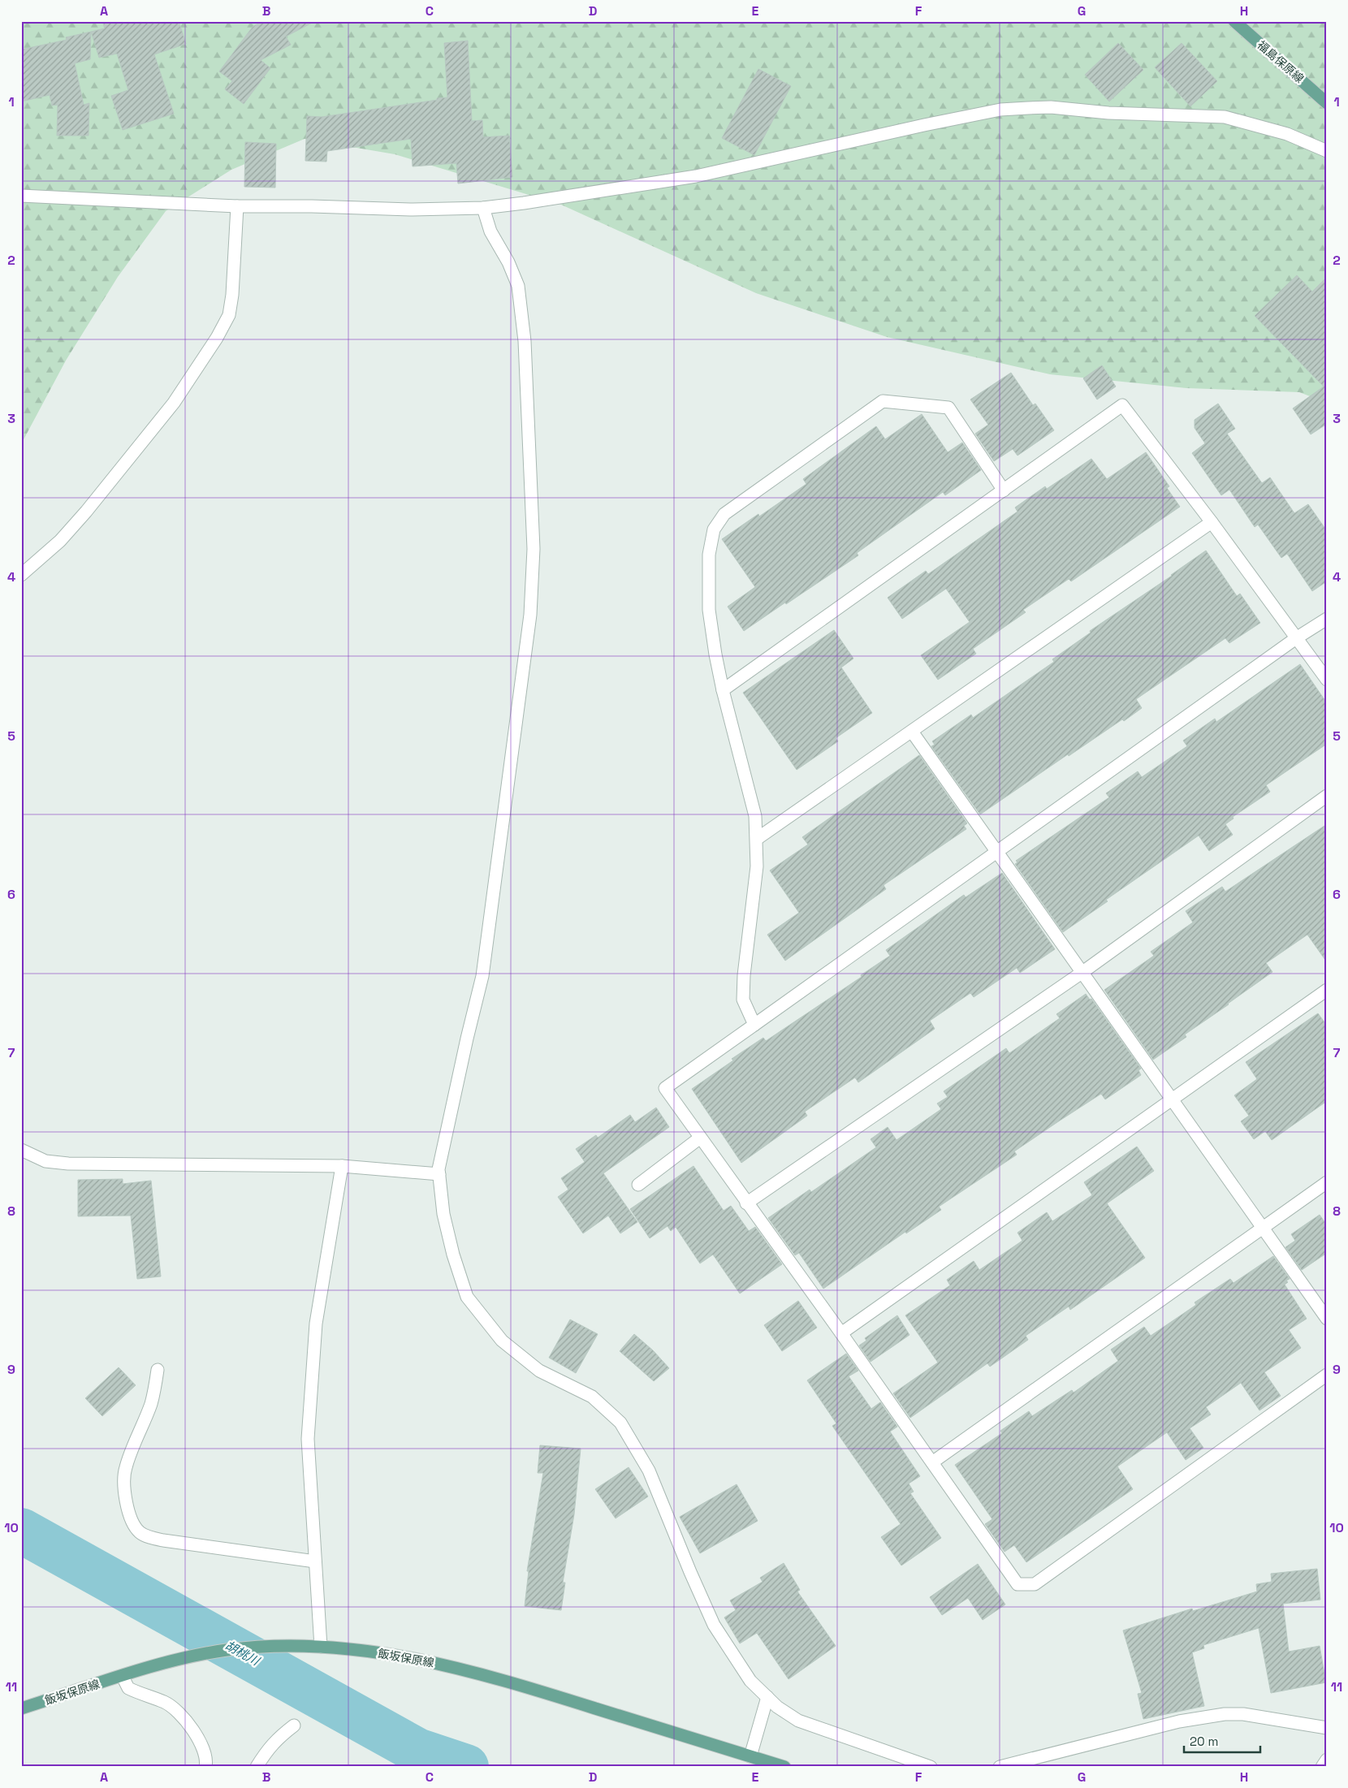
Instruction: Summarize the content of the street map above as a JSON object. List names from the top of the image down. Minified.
{"streets":{"main road":["福島保原線","飯坂保原線"]},"water":["胡桃川"],"scale_bar":"20 m","grid":{"columns":["A","B","C","D","E","F","G","H"],"rows":["1","2","3","4","5","6","7","8","9","10","11"]}}
